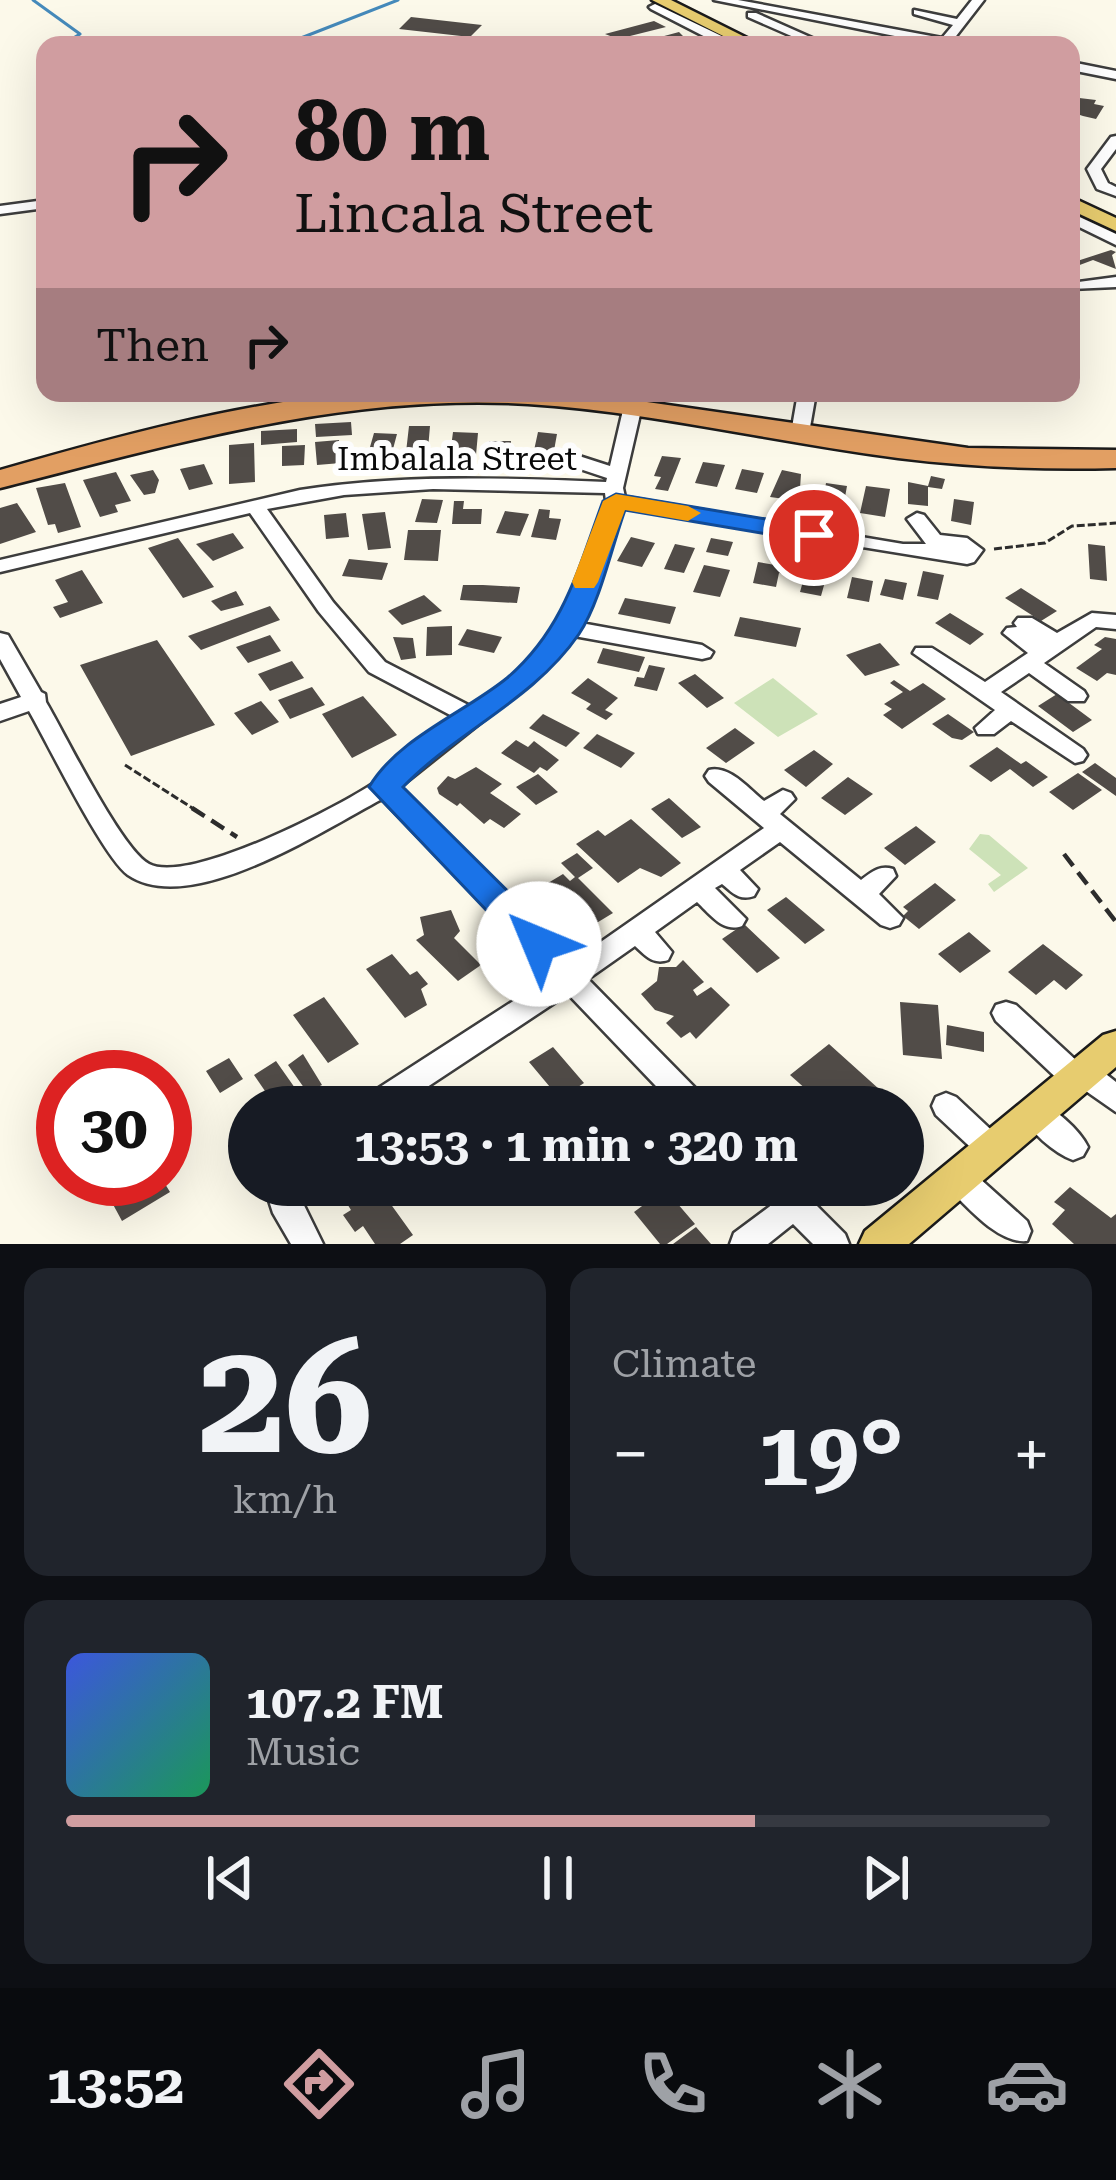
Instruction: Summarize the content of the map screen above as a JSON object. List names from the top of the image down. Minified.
{"streets":{"street":["Imbalala Street"]},"page":{"turn":["80 m","Lincala Street"],"then":"Then","limit":"30","trip":"13:53 · 1 min · 320 m","tile":[["26","km/h"],"Climate"],"heat":["−","19°","+"],"song":["107.2 FM","Music"],"tabs":"13:52"}}
